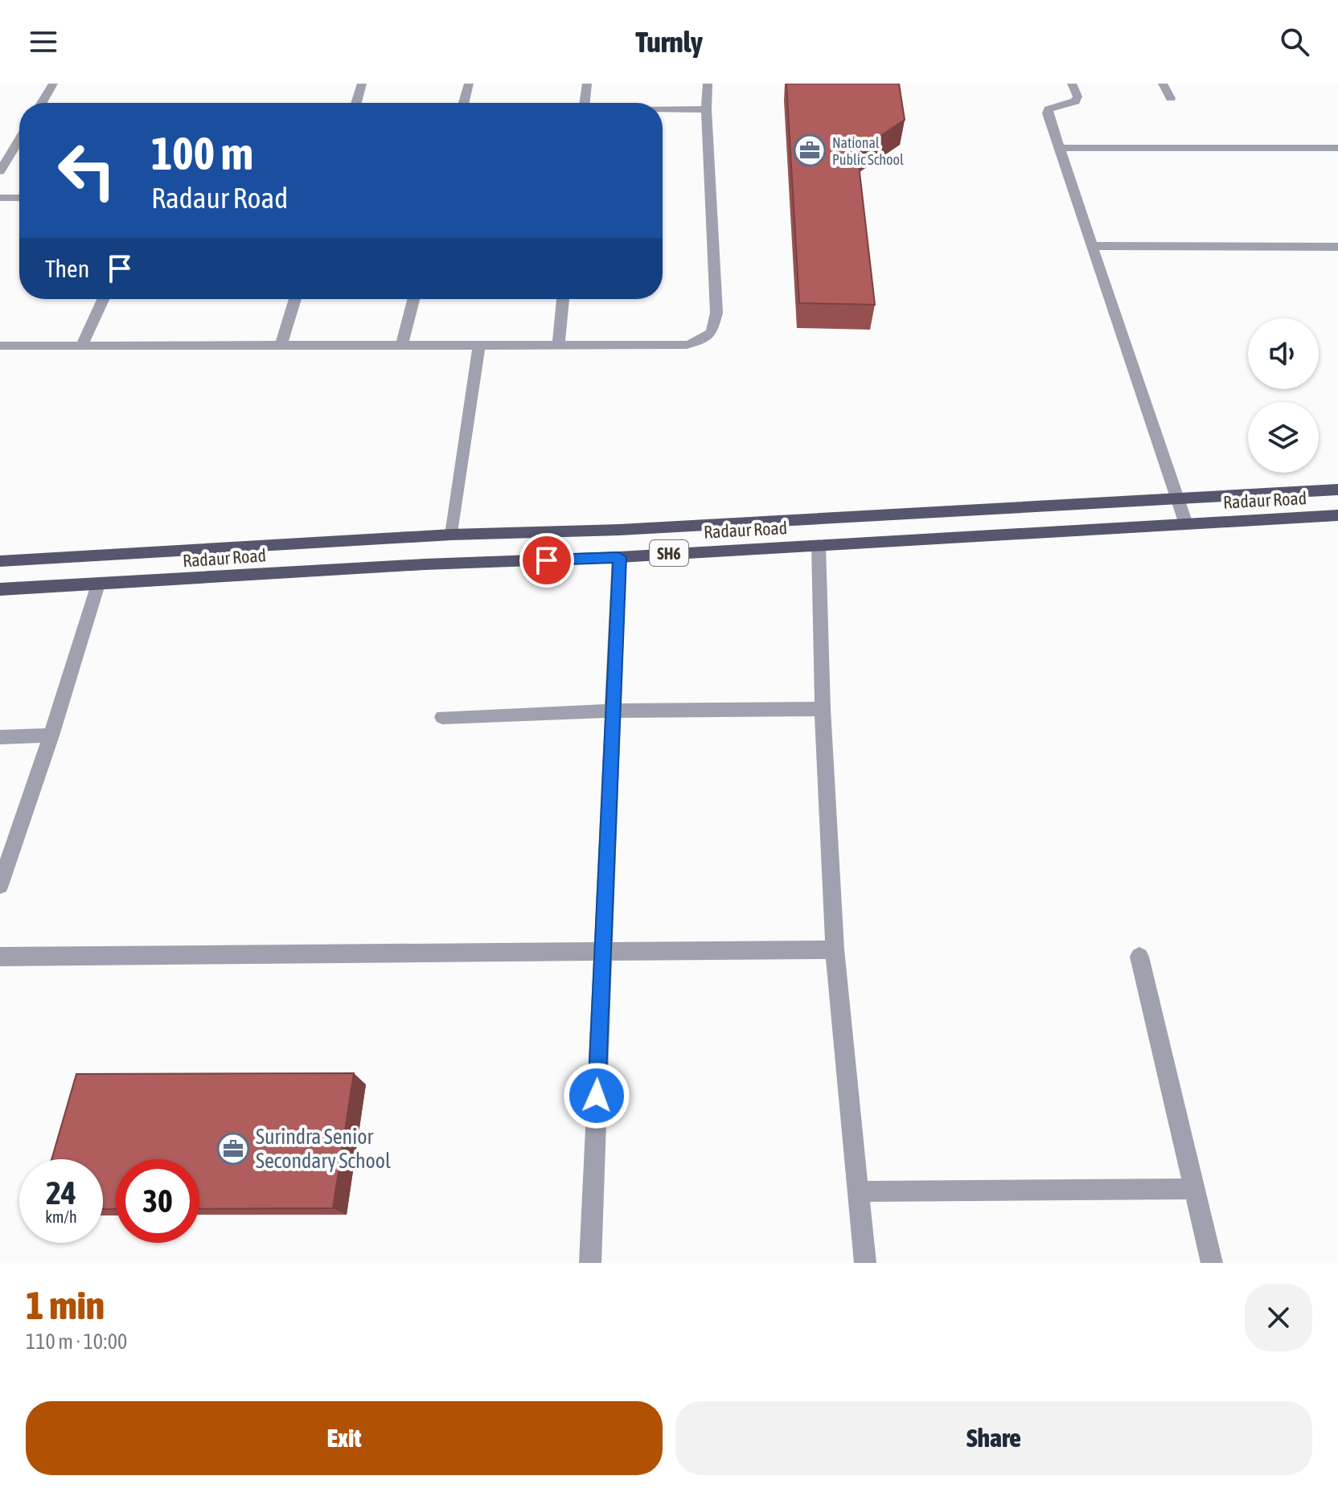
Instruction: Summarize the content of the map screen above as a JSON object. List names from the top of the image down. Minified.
{"streets":{"main road":["Radaur Road","SH6"]},"places":{"office":["National Public School","Surindra Senior Secondary School"]},"page":{"header":"Turnly","turn":["100 m","Radaur Road"],"then":"Then","speed":"24 km/h","limit":"30","heading":["1 min","110 m · 10:00"],"buttons":["Exit","Share"]}}
